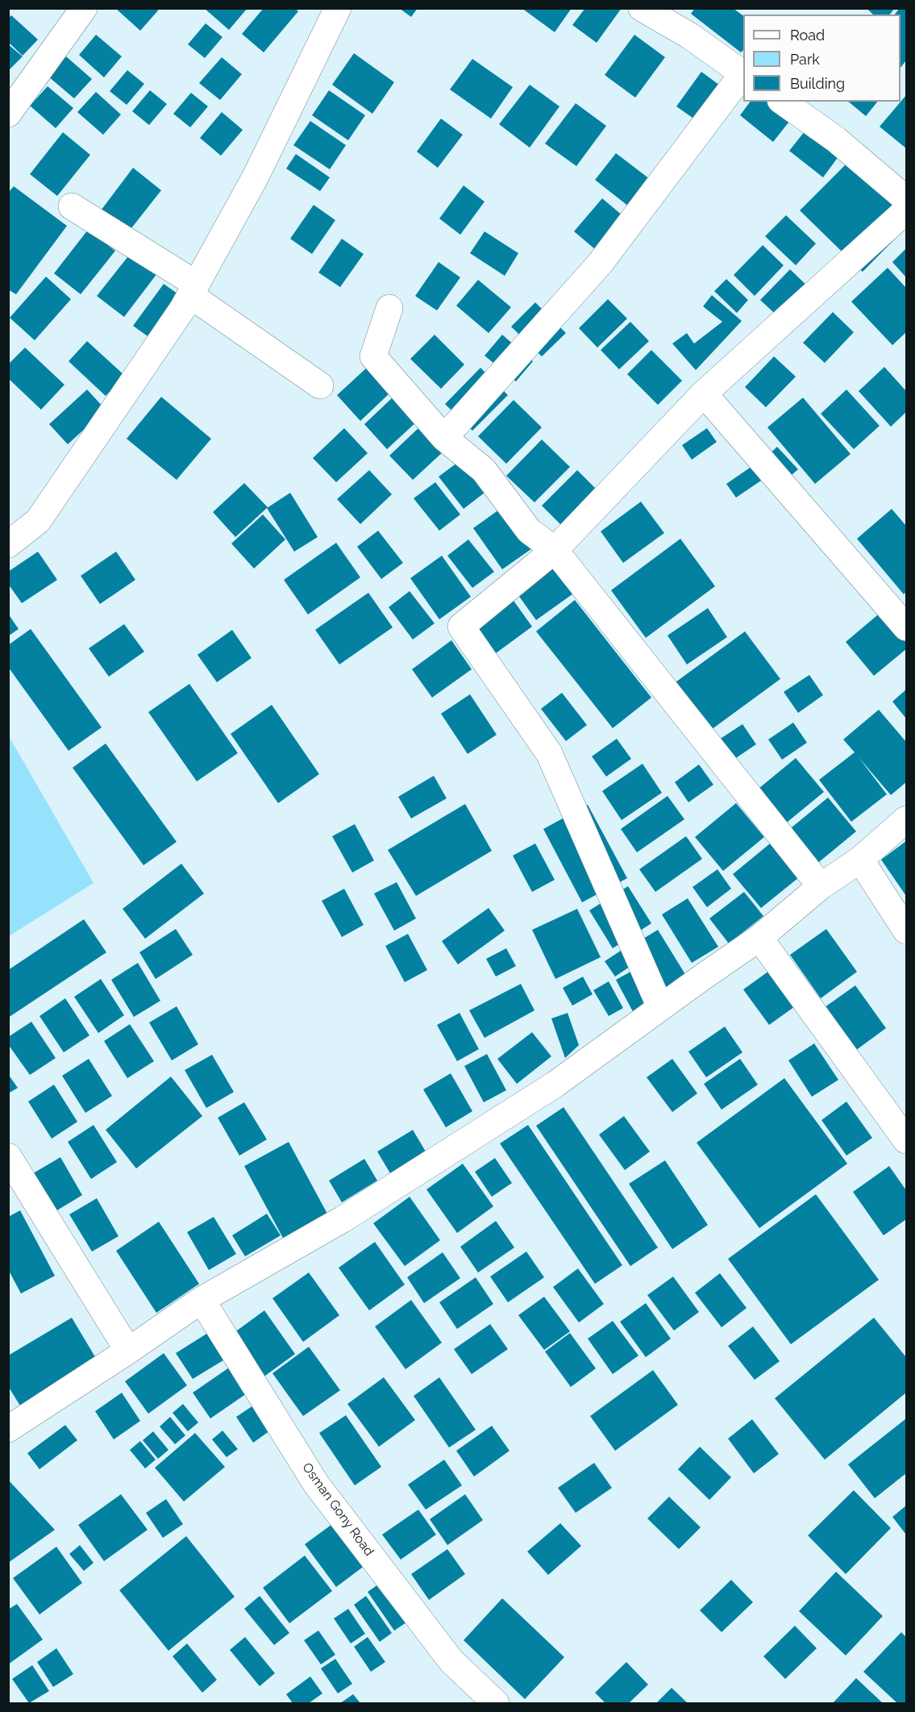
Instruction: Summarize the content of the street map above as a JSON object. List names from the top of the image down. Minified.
{"streets":{"street":["Osman Gony Road"]},"legend":["Road","Park","Building"]}
